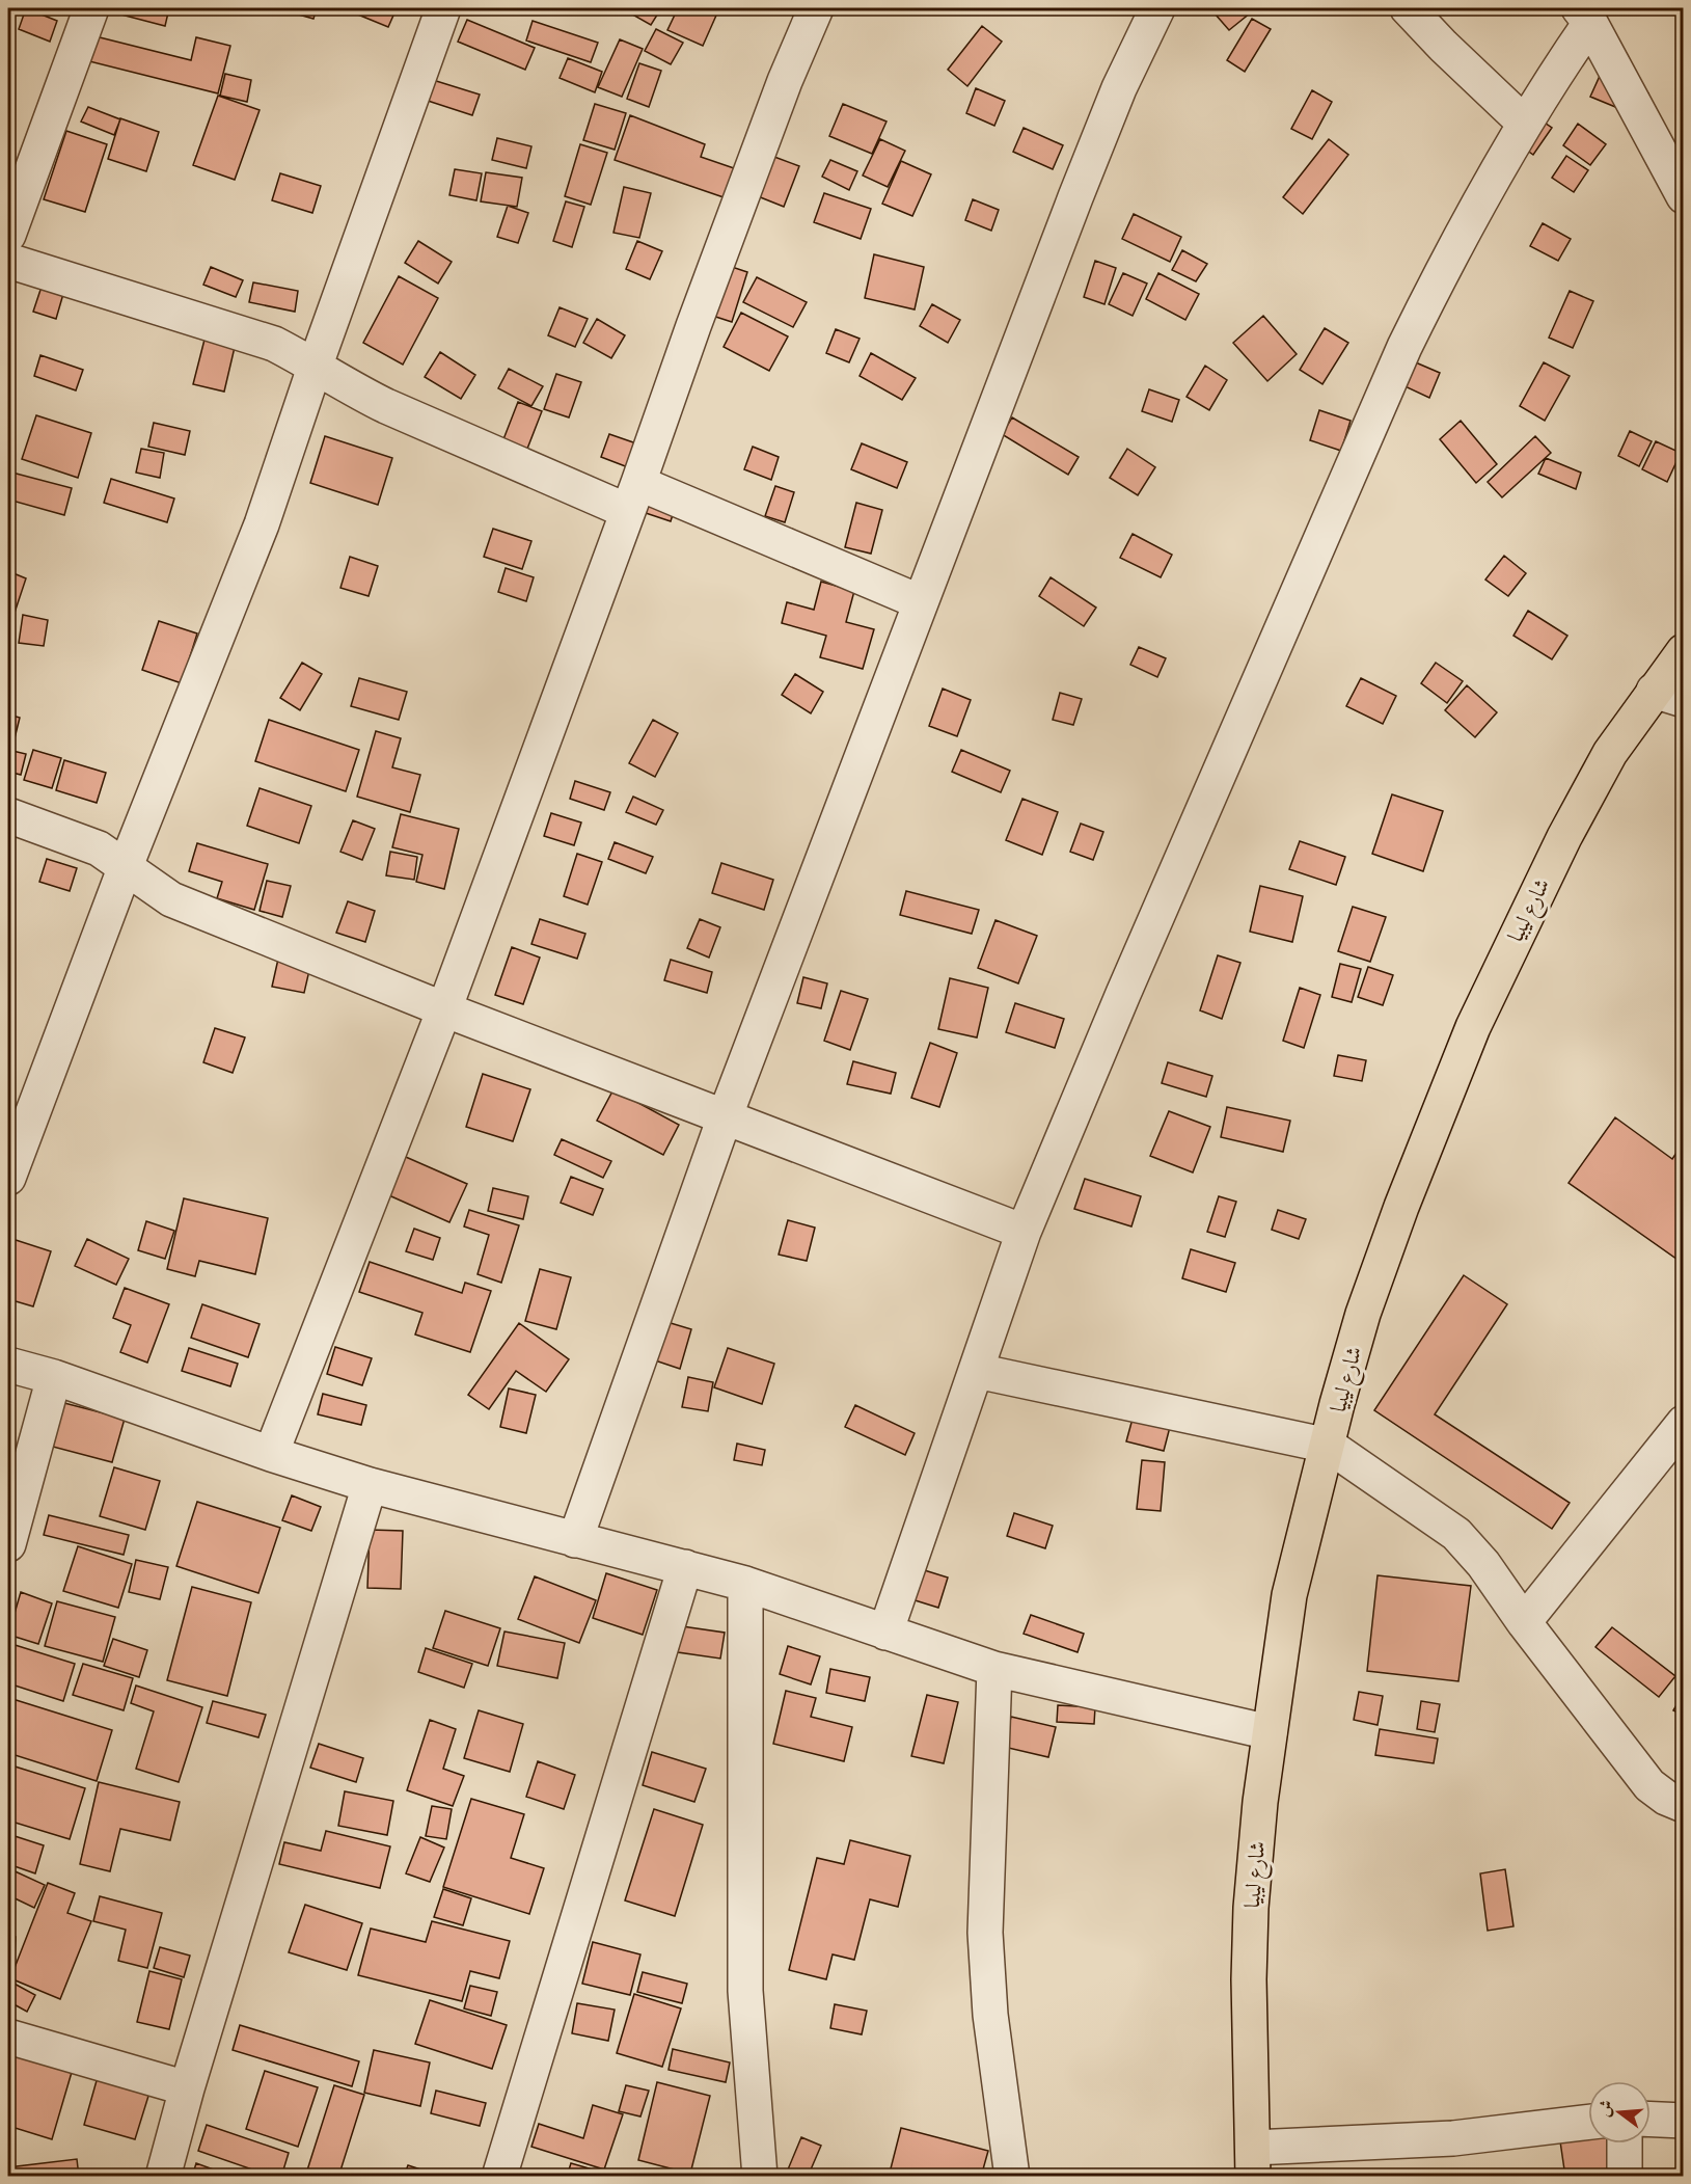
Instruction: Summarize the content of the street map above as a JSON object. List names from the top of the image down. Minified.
{"streets":{"highway":["شارع ليبيا"]},"north":"left"}
